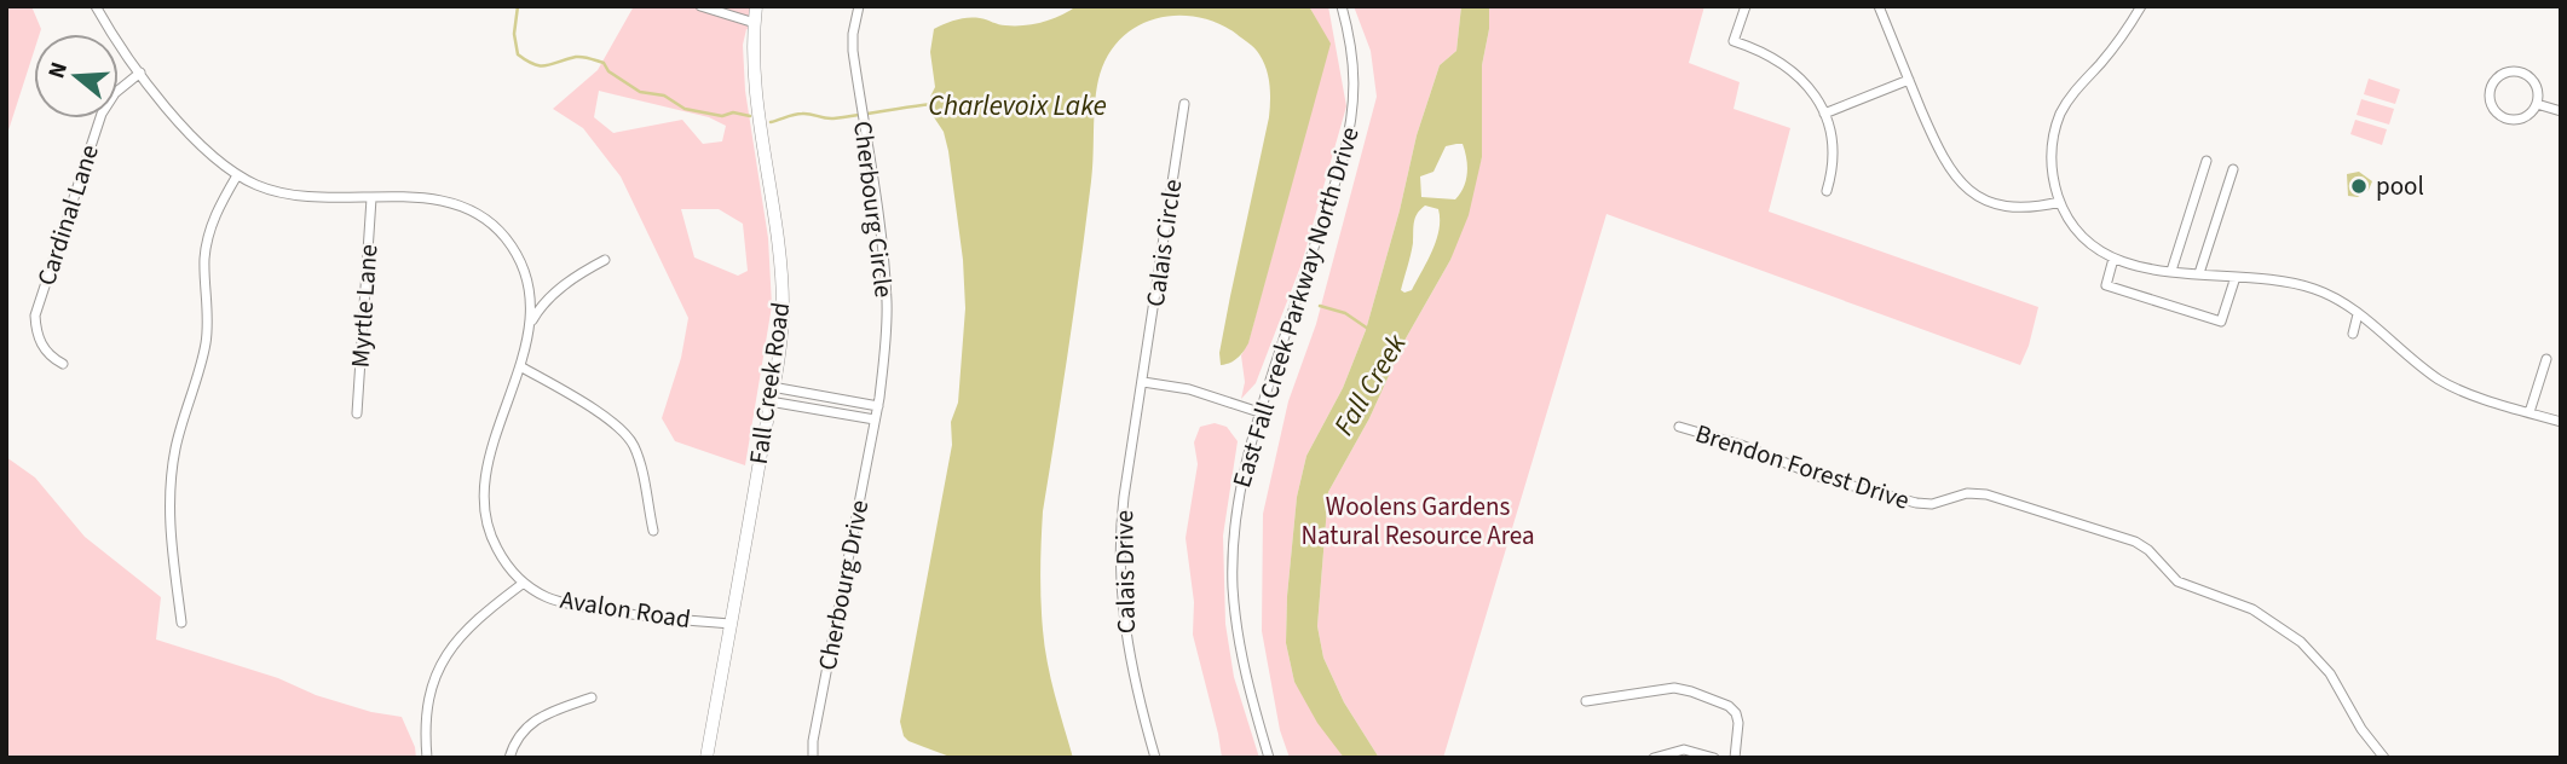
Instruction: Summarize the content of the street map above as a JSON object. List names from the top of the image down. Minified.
{"streets":{"main road":["Fall Creek Road"],"street":["Cherbourg Circle","Cardinal Lane","Calais Circle","Myrtle Lane","East Fall Creek Parkway North Drive","Brendon Forest Drive","Calais Drive","Cherbourg Drive","Avalon Road"]},"crossings":[["Cherbourg Circle","Cherbourg Drive"],["Calais Circle","Calais Drive"],["Fall Creek Road","Avalon Road"]],"water":["Charlevoix Lake","Fall Creek"],"parks":["Woolens Gardens Natural Resource Area"],"places":["pool"],"north":"left"}
